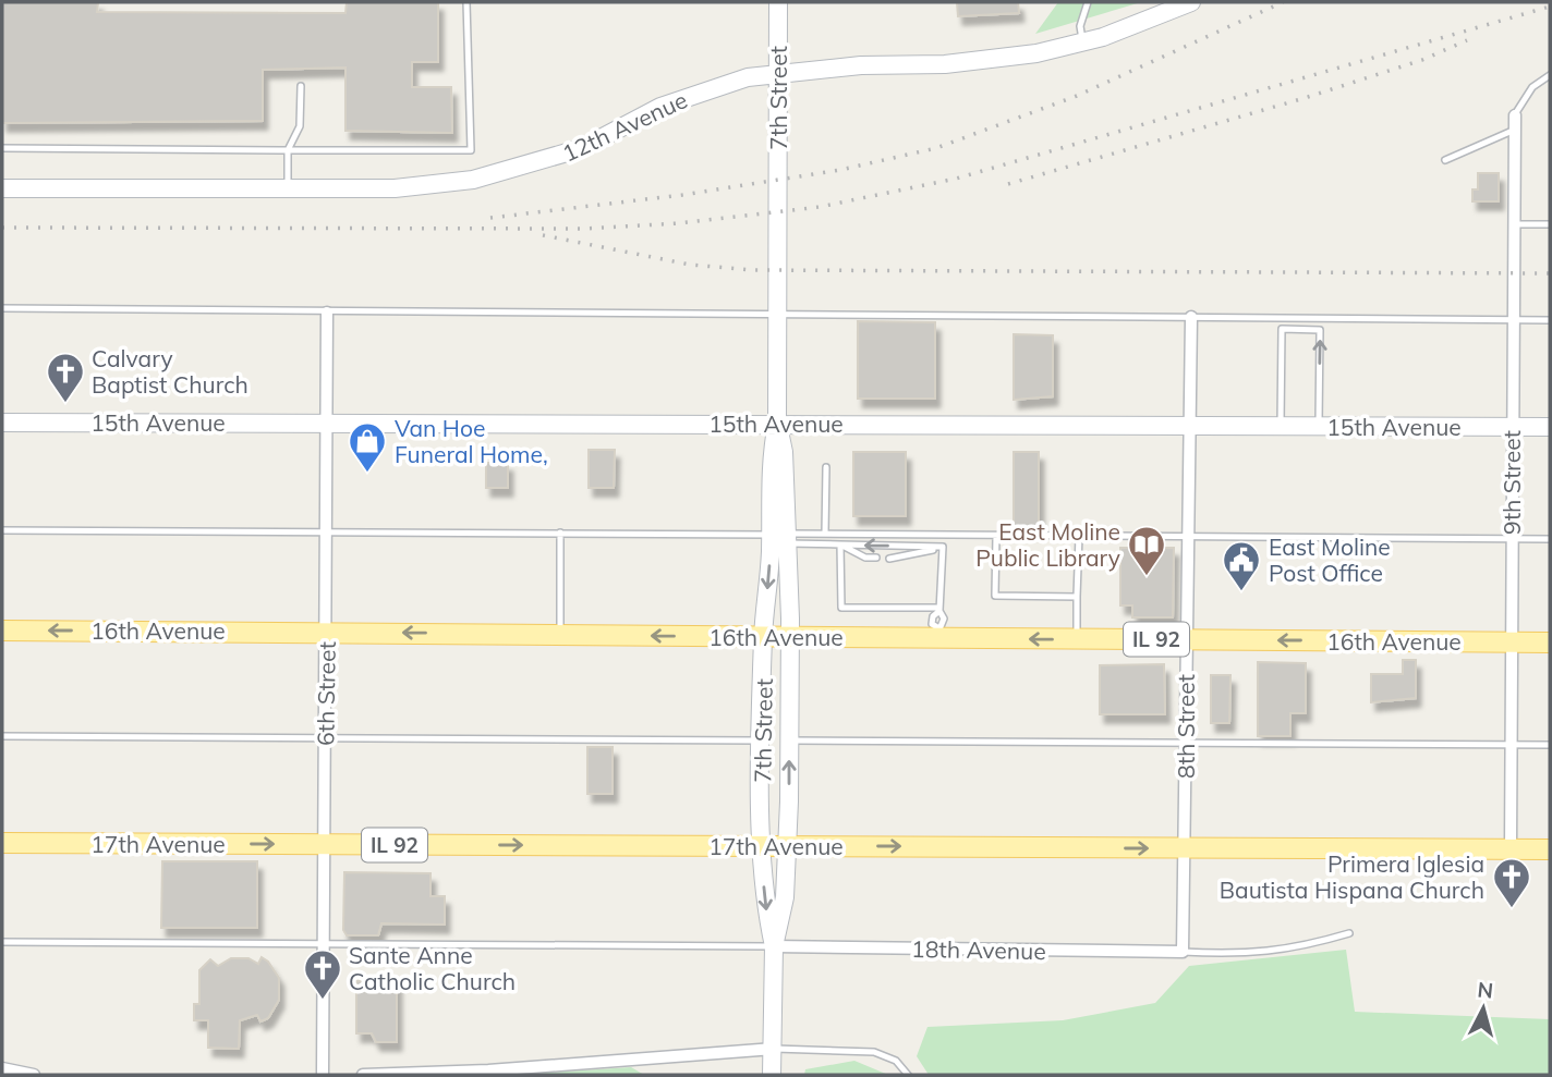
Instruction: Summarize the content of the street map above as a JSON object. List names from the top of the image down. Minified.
{"streets":{"main road":["16th Avenue","IL 92","17th Avenue"],"street":["7th Street","12th Avenue","15th Avenue","9th Street","6th Street","8th Street","18th Avenue"]},"crossings":[["7th Street","12th Avenue"],["7th Street","15th Avenue"],["7th Street","16th Avenue"],["7th Street","17th Avenue"],["7th Street","18th Avenue"],["15th Avenue","9th Street"],["15th Avenue","6th Street"],["15th Avenue","8th Street"],["9th Street","16th Avenue"],["9th Street","17th Avenue"],["16th Avenue","6th Street"],["16th Avenue","8th Street"],["6th Street","17th Avenue"],["8th Street","17th Avenue"],["8th Street","18th Avenue"]],"one_way":["16th Avenue","17th Avenue"],"places":{"church":["Calvary Baptist Church","Primera Iglesia Bautista Hispana Church","Sante Anne Catholic Church"],"shop":["Van Hoe Funeral Home,"],"library":["East Moline Public Library"],"public building":["East Moline Post Office"]},"north":"top"}
